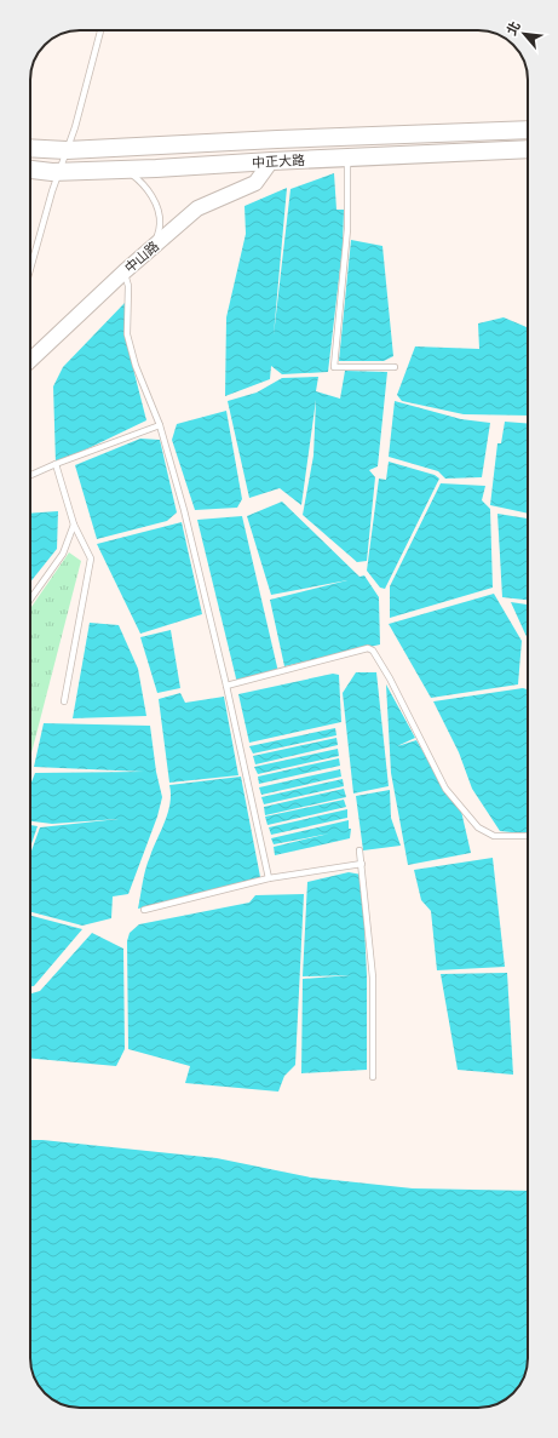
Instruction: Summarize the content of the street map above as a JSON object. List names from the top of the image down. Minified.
{"streets":{"main road":["中正大路"],"street":["中山路"]},"crossings":[["中正大路","中山路"]],"north":"top left"}
